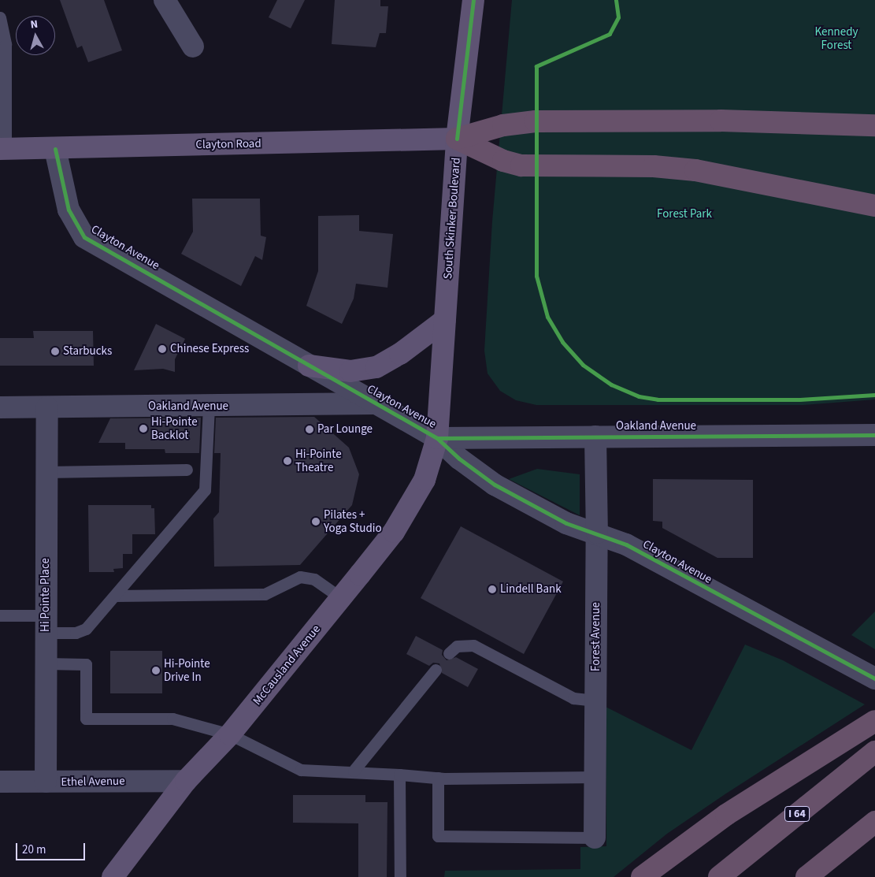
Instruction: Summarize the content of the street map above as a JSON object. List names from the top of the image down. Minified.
{"streets":{"highway":["I 64"],"main road":["Clayton Road","South Skinker Boulevard","McCausland Avenue"],"street":["Clayton Avenue","Oakland Avenue","Hi Pointe Place","Forest Avenue","Ethel Avenue"]},"crossings":[["Clayton Road","South Skinker Boulevard"],["Clayton Road","Clayton Avenue"],["South Skinker Boulevard","Clayton Avenue"],["South Skinker Boulevard","Oakland Avenue"],["South Skinker Boulevard","McCausland Avenue"],["Clayton Avenue","Oakland Avenue"],["Clayton Avenue","Forest Avenue"],["Clayton Avenue","McCausland Avenue"],["Oakland Avenue","Hi Pointe Place"],["Oakland Avenue","Forest Avenue"],["Oakland Avenue","McCausland Avenue"],["Hi Pointe Place","Ethel Avenue"],["McCausland Avenue","Ethel Avenue"]],"parks":["Kennedy Forest","Forest Park"],"places":["Chinese Express","Starbucks","Hi-Pointe Backlot","Par Lounge","Hi-Pointe Theatre","Pilates + Yoga Studio","Lindell Bank","Hi-Pointe Drive In"],"scale_bar":"20 m","north":"top"}
